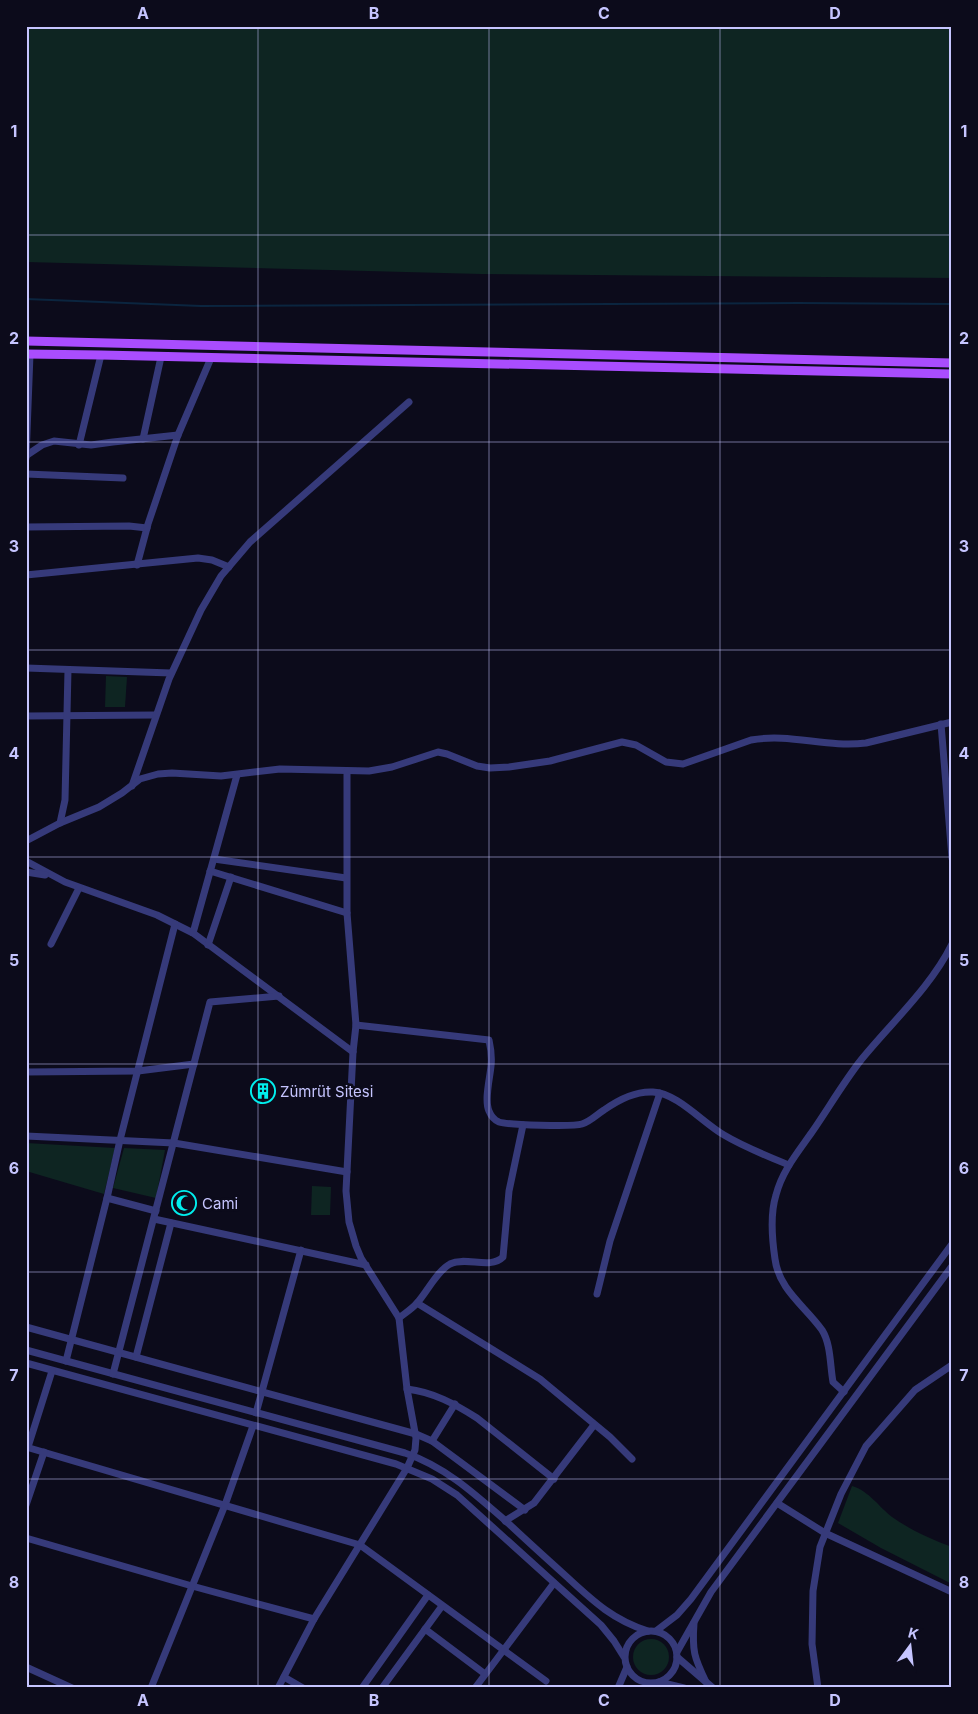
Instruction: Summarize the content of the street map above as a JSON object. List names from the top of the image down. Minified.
{"places":{"building":["Zümrüt Sitesi"],"mosque":["Cami"]},"north":"top","grid":{"columns":["A","B","C","D"],"rows":["1","2","3","4","5","6","7","8"]}}
